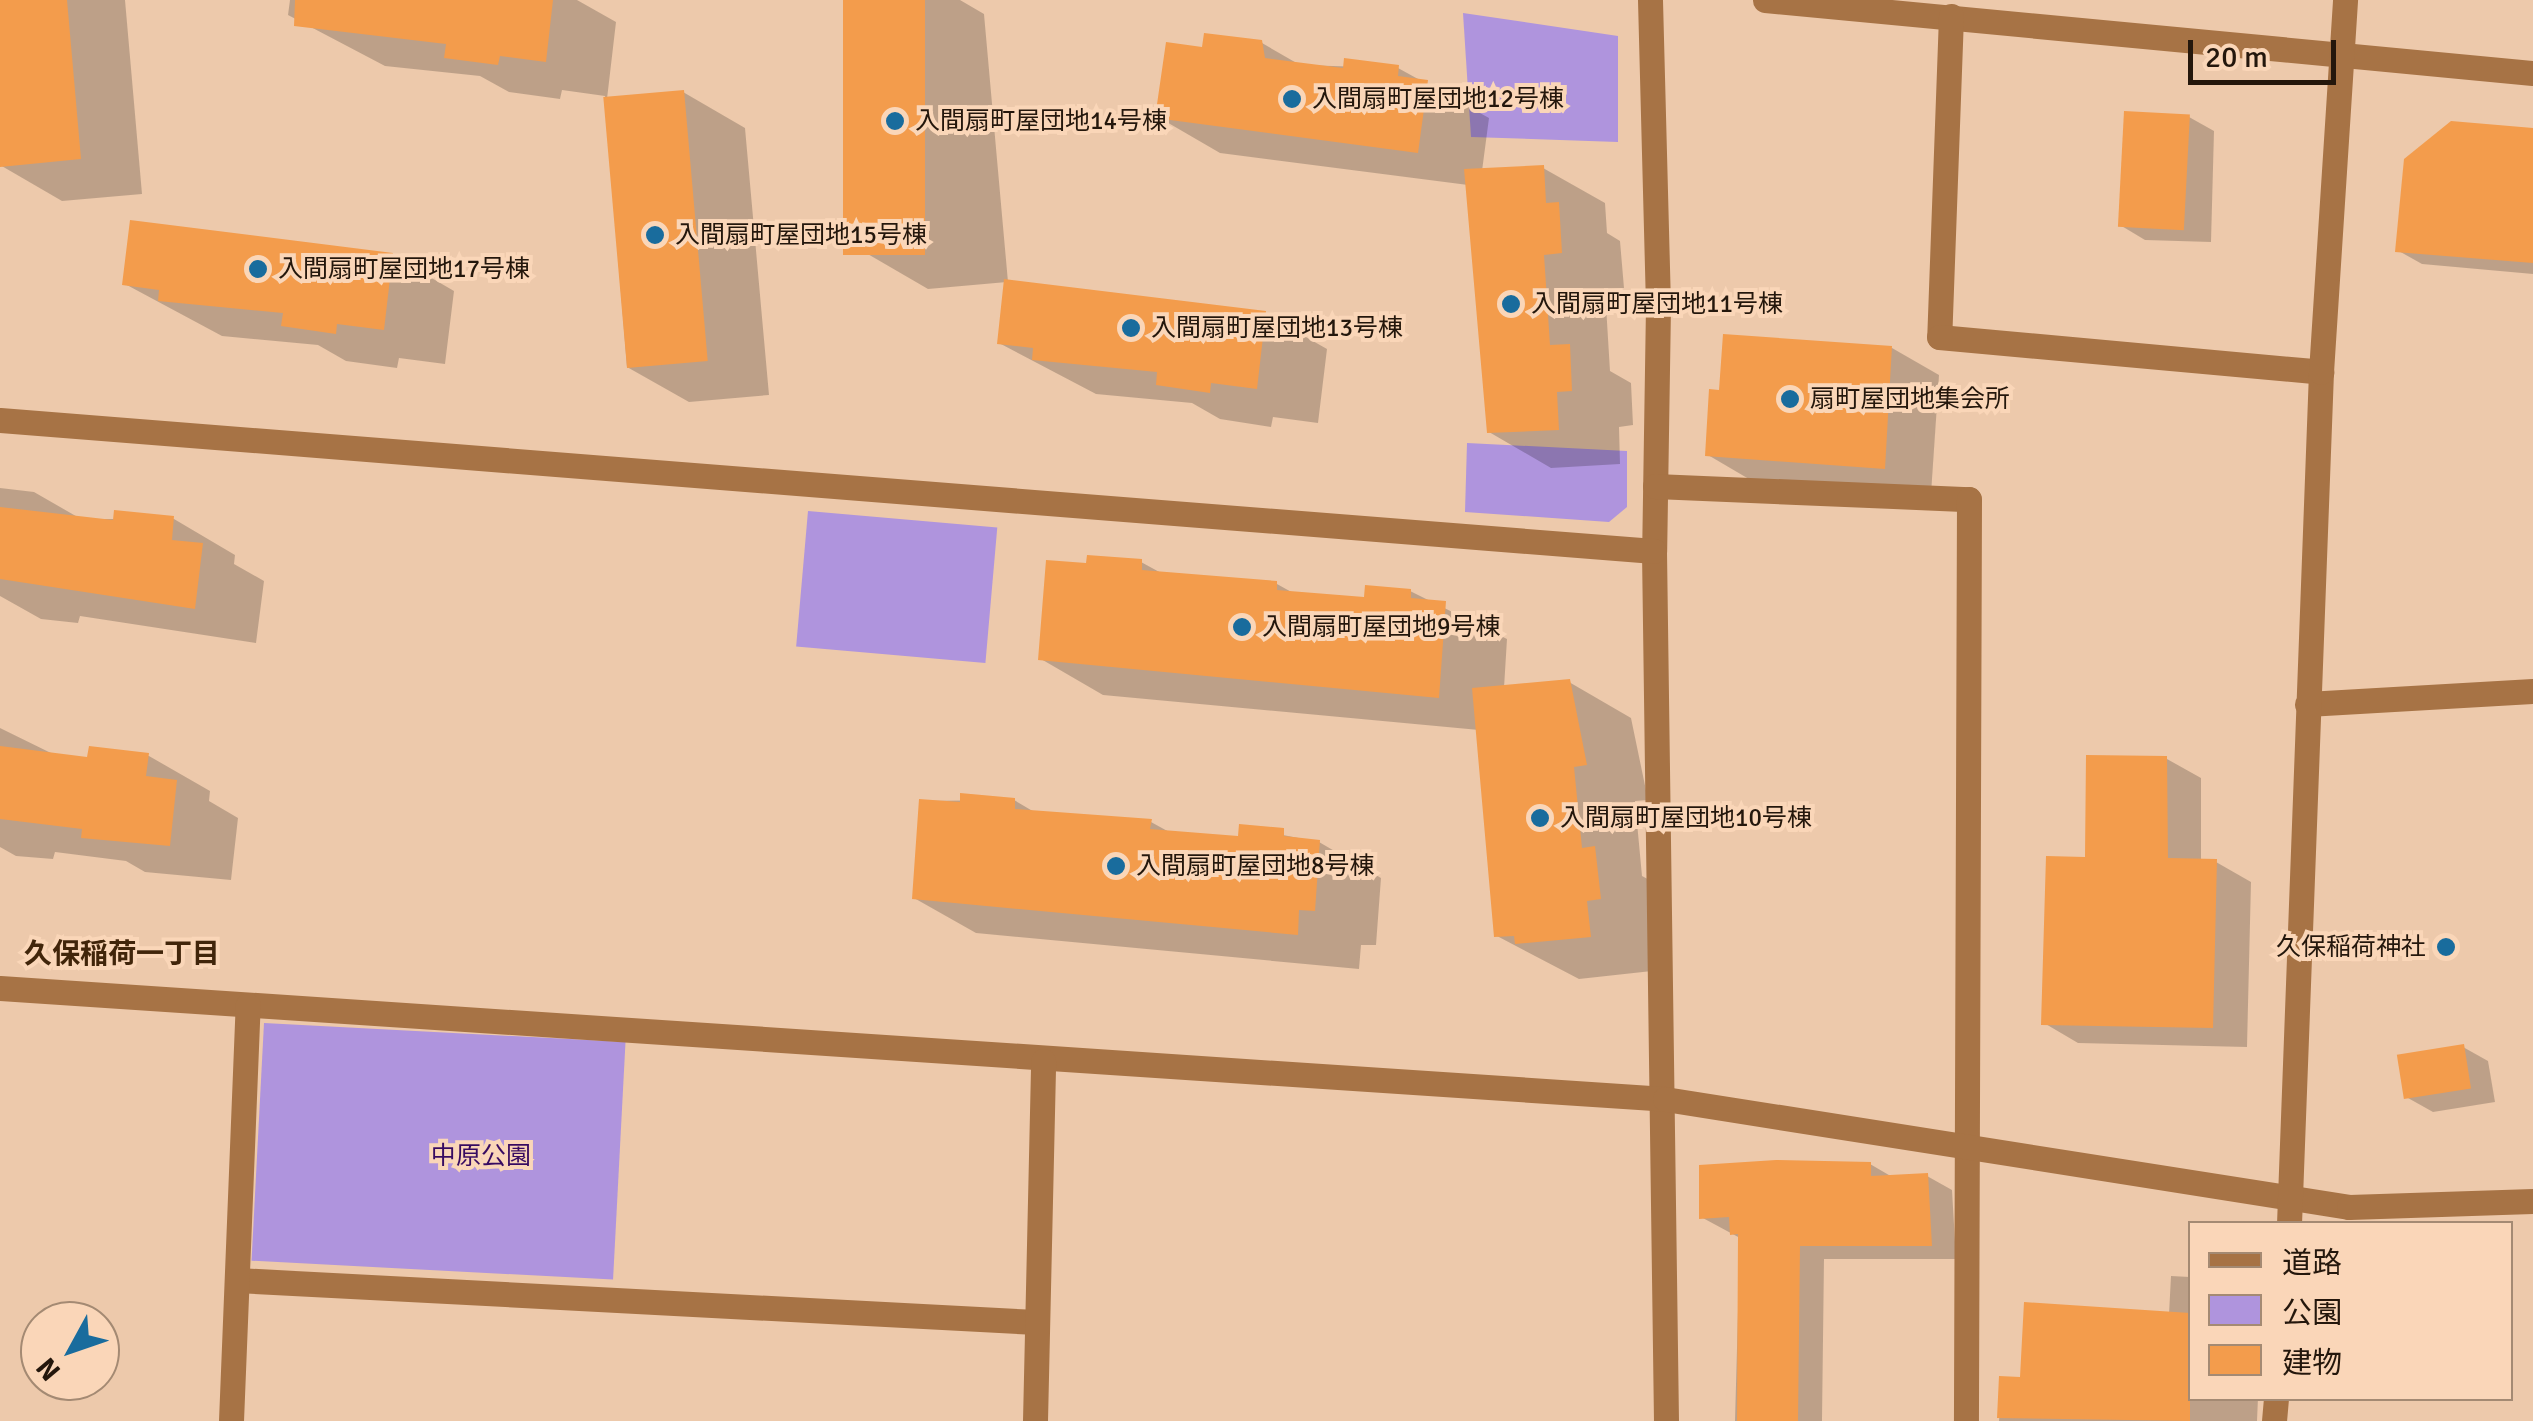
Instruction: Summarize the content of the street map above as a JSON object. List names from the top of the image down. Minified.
{"districts":["久保稲荷一丁目"],"parks":["中原公園"],"places":["入間扇町屋団地12号棟","入間扇町屋団地14号棟","入間扇町屋団地15号棟","入間扇町屋団地17号棟","入間扇町屋団地11号棟","入間扇町屋団地13号棟","扇町屋団地集会所","入間扇町屋団地9号棟","入間扇町屋団地10号棟","入間扇町屋団地8号棟","久保稲荷神社"],"legend":["道路","公園","建物"],"scale_bar":"20 m","north":"bottom left"}
